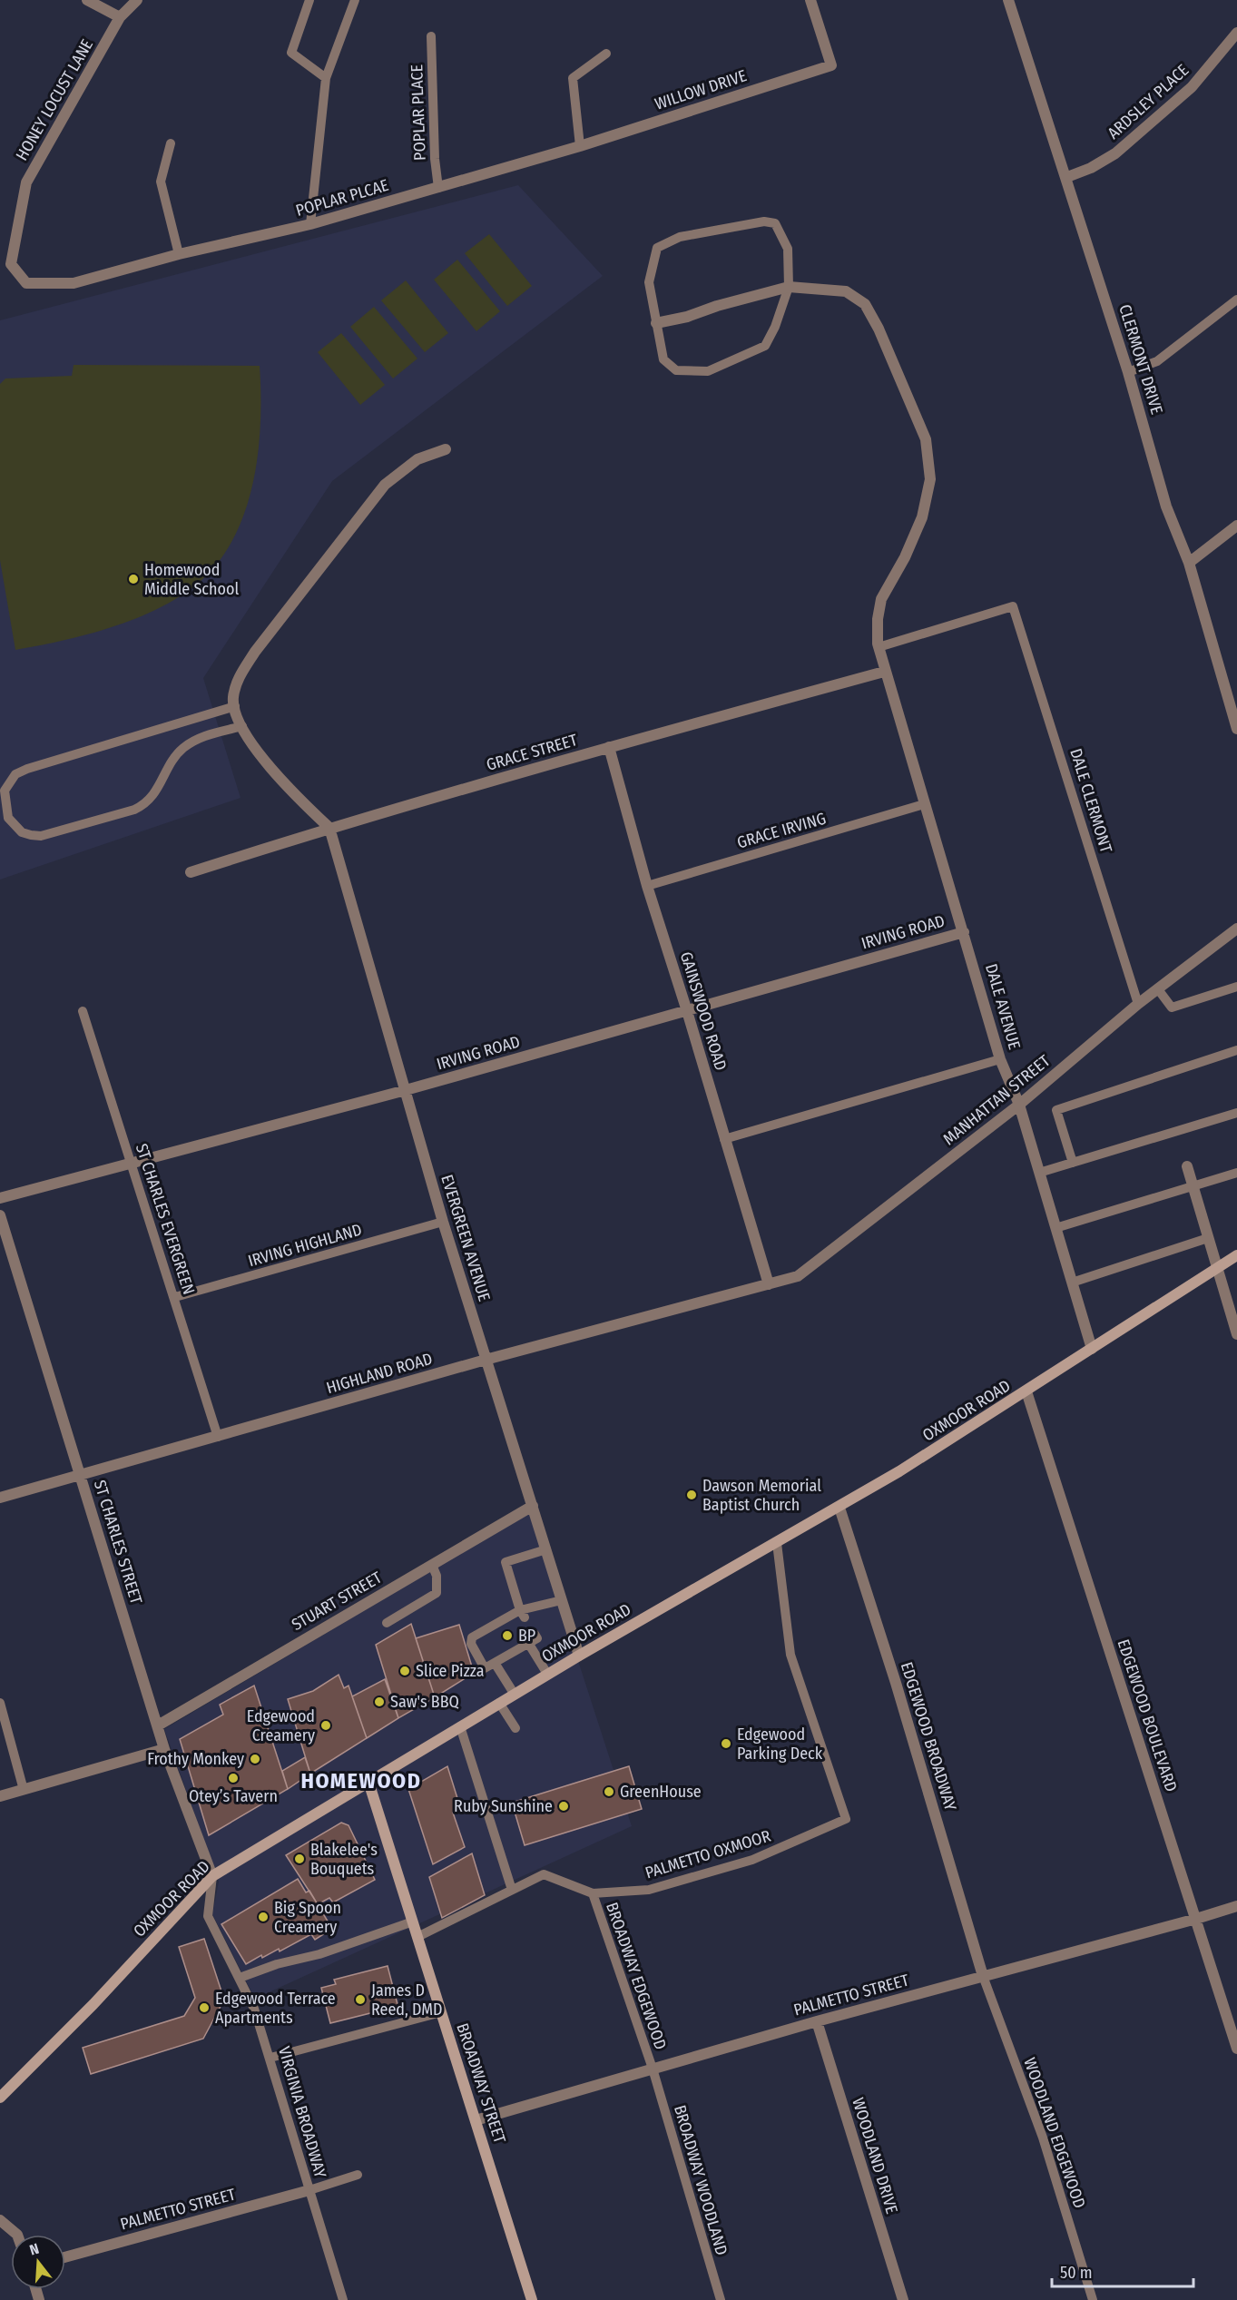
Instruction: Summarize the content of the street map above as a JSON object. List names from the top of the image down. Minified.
{"streets":{"main road":["OXMOOR ROAD","BROADWAY STREET"],"street":["WILLOW DRIVE","HONEY LOCUST LANE","ARDSLEY PLACE","POPLAR PLCAE","CLERMONT DRIVE","GRACE STREET","IRVING ROAD","DALE AVENUE","GAINSWOOD ROAD","MANHATTAN STREET","EVERGREEN AVENUE","HIGHLAND ROAD","ST CHARLES STREET","STUART STREET","EDGEWOOD BOULEVARD","EDGEWOOD BROADWAY","PALMETTO STREET","WOODLAND DRIVE"],"lane":["POPLAR PLACE","DALE CLERMONT","GRACE IRVING","ST CHARLES EVERGREEN","IRVING HIGHLAND","PALMETTO OXMOOR","BROADWAY EDGEWOOD","VIRGINIA BROADWAY","WOODLAND EDGEWOOD","BROADWAY WOODLAND"]},"crossings":[["WILLOW DRIVE","POPLAR PLCAE"],["HONEY LOCUST LANE","POPLAR PLCAE"],["ARDSLEY PLACE","CLERMONT DRIVE"],["POPLAR PLACE","POPLAR PLCAE"],["GRACE STREET","DALE AVENUE"],["GRACE STREET","GAINSWOOD ROAD"],["GRACE STREET","EVERGREEN AVENUE"],["DALE CLERMONT","DALE AVENUE"],["DALE CLERMONT","MANHATTAN STREET"],["GRACE IRVING","DALE AVENUE"],["GRACE IRVING","GAINSWOOD ROAD"],["IRVING ROAD","DALE AVENUE"],["IRVING ROAD","GAINSWOOD ROAD"],["IRVING ROAD","ST CHARLES EVERGREEN"],["IRVING ROAD","EVERGREEN AVENUE"],["DALE AVENUE","MANHATTAN STREET"],["DALE AVENUE","OXMOOR ROAD"],["GAINSWOOD ROAD","MANHATTAN STREET"],["GAINSWOOD ROAD","HIGHLAND ROAD"],["MANHATTAN STREET","HIGHLAND ROAD"],["ST CHARLES EVERGREEN","IRVING HIGHLAND"],["ST CHARLES EVERGREEN","HIGHLAND ROAD"],["EVERGREEN AVENUE","IRVING HIGHLAND"],["EVERGREEN AVENUE","HIGHLAND ROAD"],["EVERGREEN AVENUE","OXMOOR ROAD"],["EVERGREEN AVENUE","STUART STREET"],["HIGHLAND ROAD","ST CHARLES STREET"],["OXMOOR ROAD","ST CHARLES STREET"],["OXMOOR ROAD","EDGEWOOD BOULEVARD"],["OXMOOR ROAD","EDGEWOOD BROADWAY"],["OXMOOR ROAD","PALMETTO OXMOOR"],["OXMOOR ROAD","BROADWAY STREET"],["OXMOOR ROAD","VIRGINIA BROADWAY"],["ST CHARLES STREET","STUART STREET"],["ST CHARLES STREET","VIRGINIA BROADWAY"],["EDGEWOOD BOULEVARD","PALMETTO STREET"],["EDGEWOOD BROADWAY","PALMETTO STREET"],["EDGEWOOD BROADWAY","WOODLAND EDGEWOOD"],["PALMETTO OXMOOR","BROADWAY EDGEWOOD"],["BROADWAY EDGEWOOD","PALMETTO STREET"],["BROADWAY EDGEWOOD","BROADWAY WOODLAND"],["PALMETTO STREET","BROADWAY STREET"],["PALMETTO STREET","VIRGINIA BROADWAY"],["PALMETTO STREET","WOODLAND EDGEWOOD"],["PALMETTO STREET","WOODLAND DRIVE"],["PALMETTO STREET","BROADWAY WOODLAND"]],"districts":["HOMEWOOD"],"places":["Homewood Middle School","Dawson Memorial Baptist Church","BP","Slice Pizza","Saw's BBQ","Edgewood Creamery","Edgewood Parking Deck","Frothy Monkey","Otey’s Tavern","GreenHouse","Ruby Sunshine","Blakelee's Bouquets","Big Spoon Creamery","James D Reed, DMD","Edgewood Terrace Apartments"],"scale_bar":"50 m","north":"top"}
